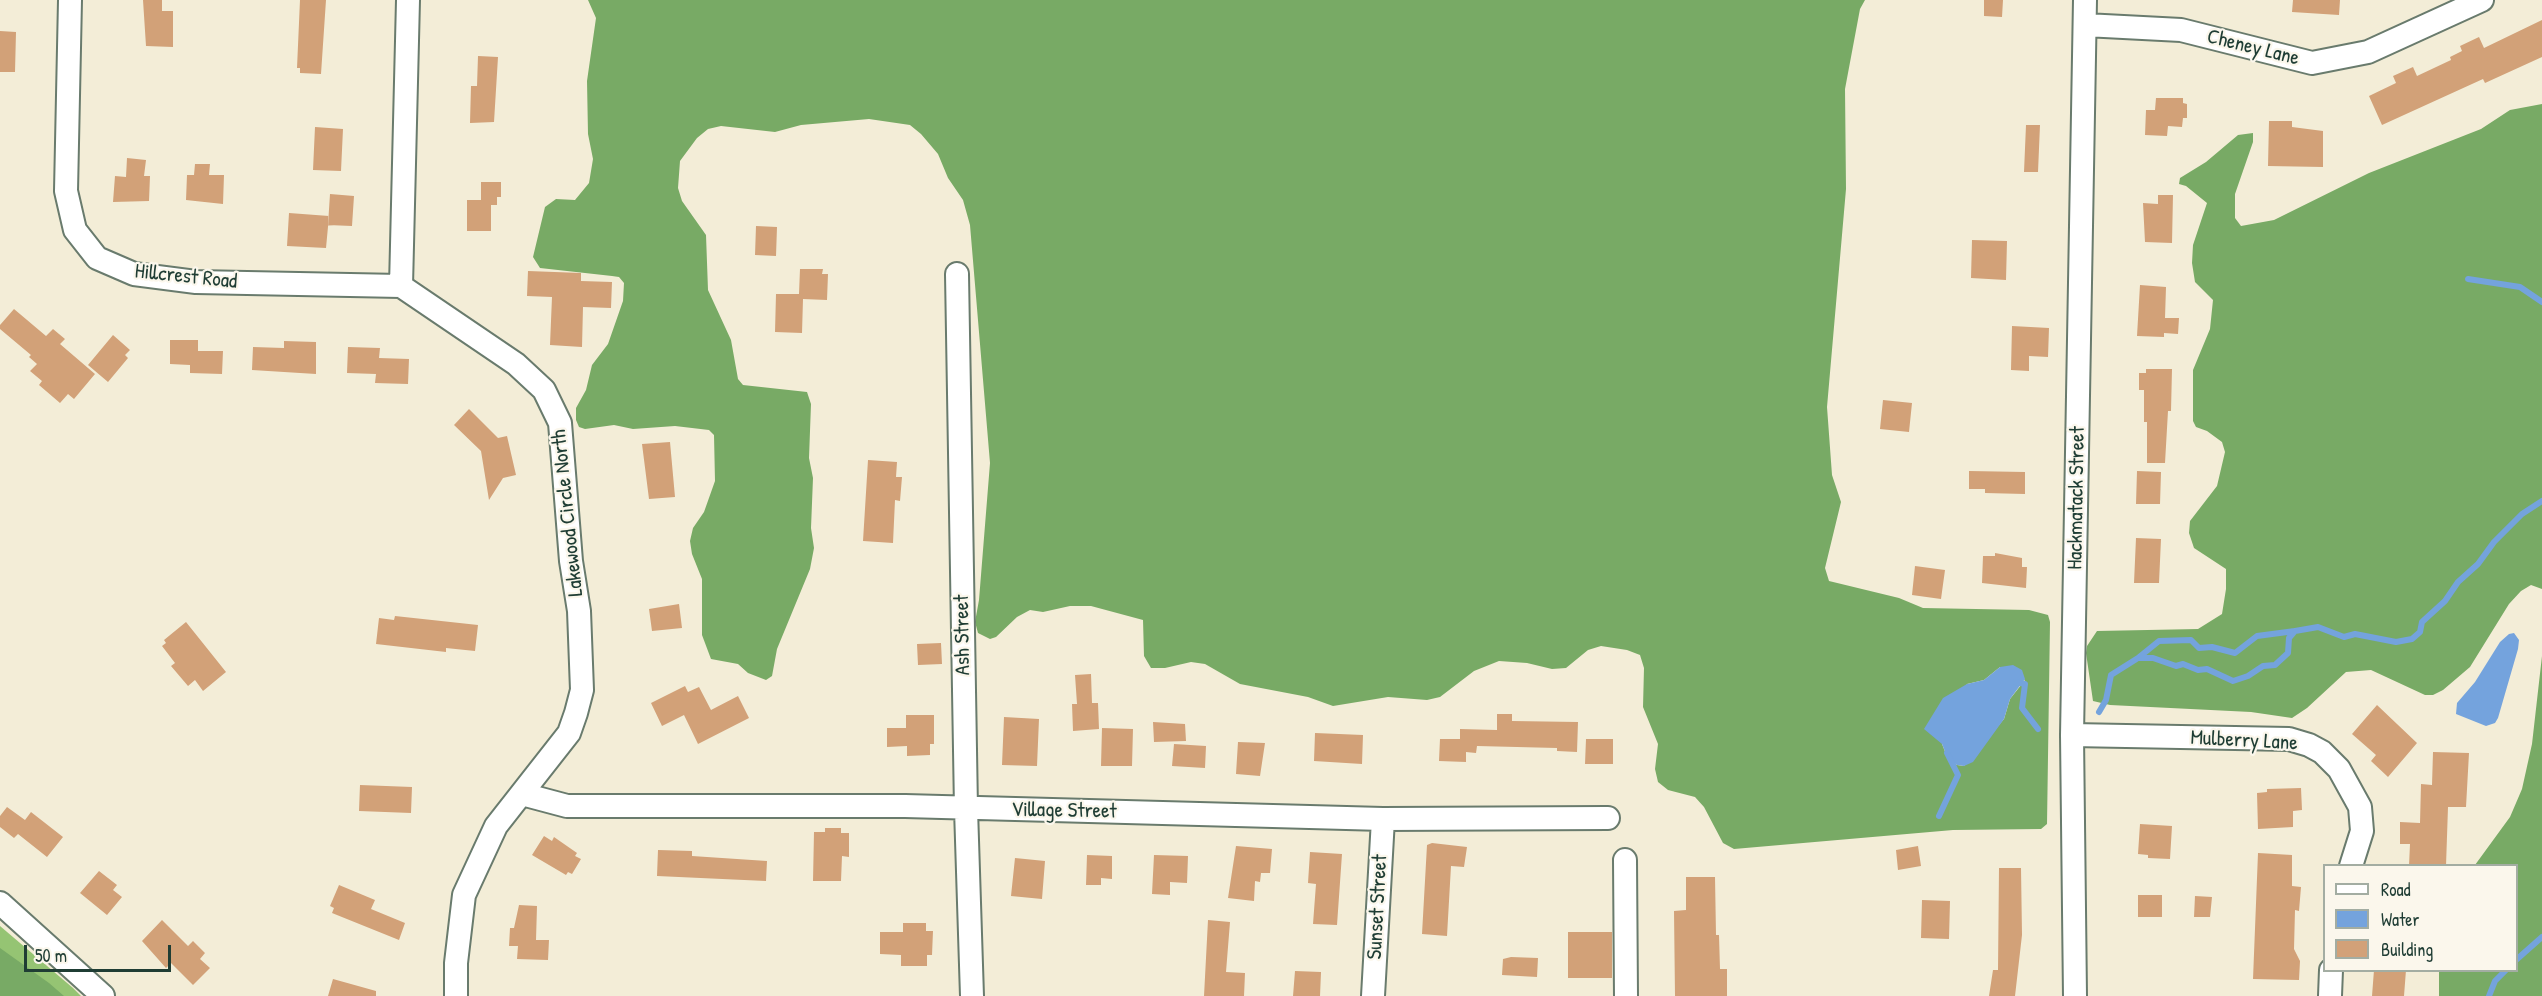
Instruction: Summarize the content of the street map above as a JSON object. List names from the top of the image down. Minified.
{"streets":{"street":["Cheney Lane","Hillcrest Road","Hackmatack Street","Lakewood Circle North","Ash Street","Mulberry Lane","Village Street","Sunset Street"]},"crossings":[["Cheney Lane","Hackmatack Street"],["Hillcrest Road","Lakewood Circle North"],["Hackmatack Street","Mulberry Lane"],["Lakewood Circle North","Village Street"],["Ash Street","Village Street"],["Village Street","Sunset Street"]],"legend":["Road","Water","Building"],"scale_bar":"50 m"}
